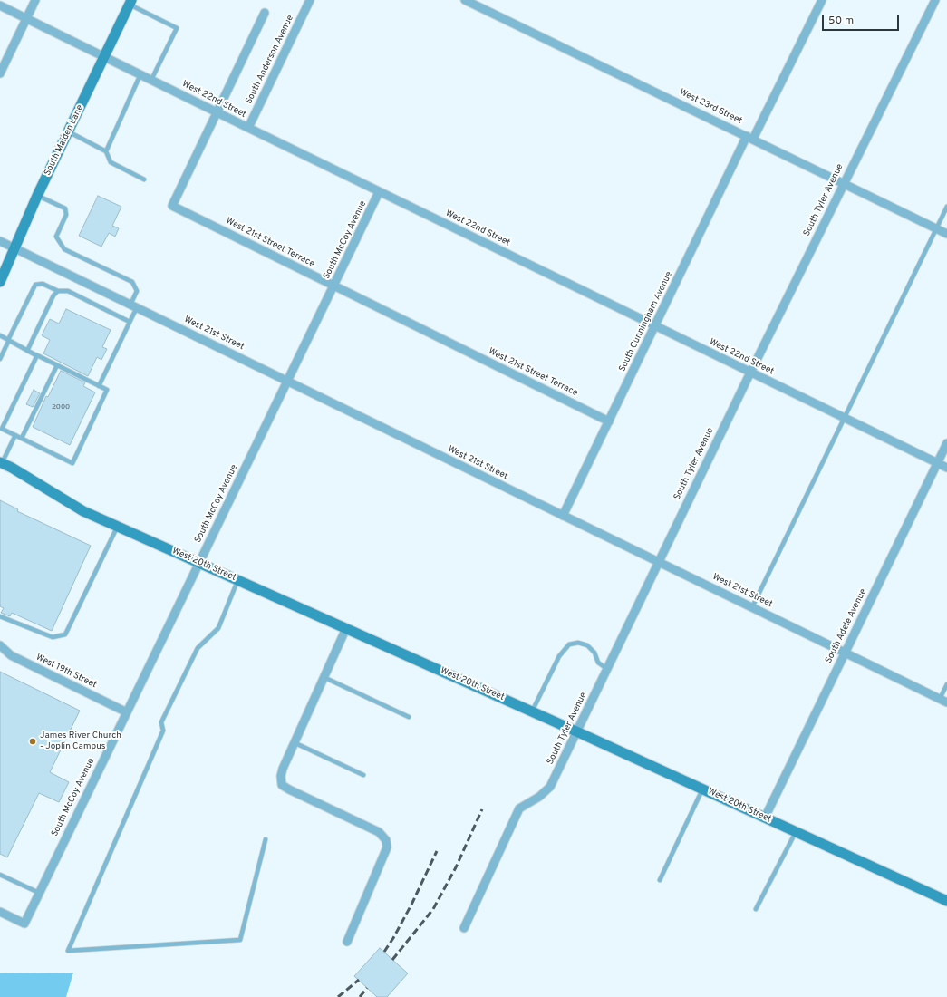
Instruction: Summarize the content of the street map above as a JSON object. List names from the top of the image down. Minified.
{"streets":{"main road":["South Maiden Lane","West 20th Street"],"street":["South Anderson Avenue","West 22nd Street","West 23rd Street","South Tyler Avenue","South McCoy Avenue","West 21st Street Terrace","South Cunningham Avenue","West 21st Street","South Adele Avenue","West 19th Street"]},"crossings":[["South Anderson Avenue","West 22nd Street"],["West 22nd Street","South Maiden Lane"],["West 22nd Street","South Tyler Avenue"],["West 22nd Street","South McCoy Avenue"],["West 22nd Street","West 21st Street Terrace"],["West 22nd Street","South Cunningham Avenue"],["West 22nd Street","South Adele Avenue"],["West 23rd Street","South Tyler Avenue"],["West 23rd Street","South Cunningham Avenue"],["South Maiden Lane","West 21st Street"],["South Tyler Avenue","West 21st Street"],["South Tyler Avenue","West 20th Street"],["South McCoy Avenue","West 21st Street Terrace"],["South McCoy Avenue","West 21st Street"],["South McCoy Avenue","West 20th Street"],["South McCoy Avenue","West 19th Street"],["West 21st Street Terrace","South Cunningham Avenue"],["South Cunningham Avenue","West 21st Street"],["West 21st Street","South Adele Avenue"],["West 20th Street","South Adele Avenue"]],"places":["James River Church - Joplin Campus"],"house_numbers":["2000"],"scale_bar":"50 m"}
